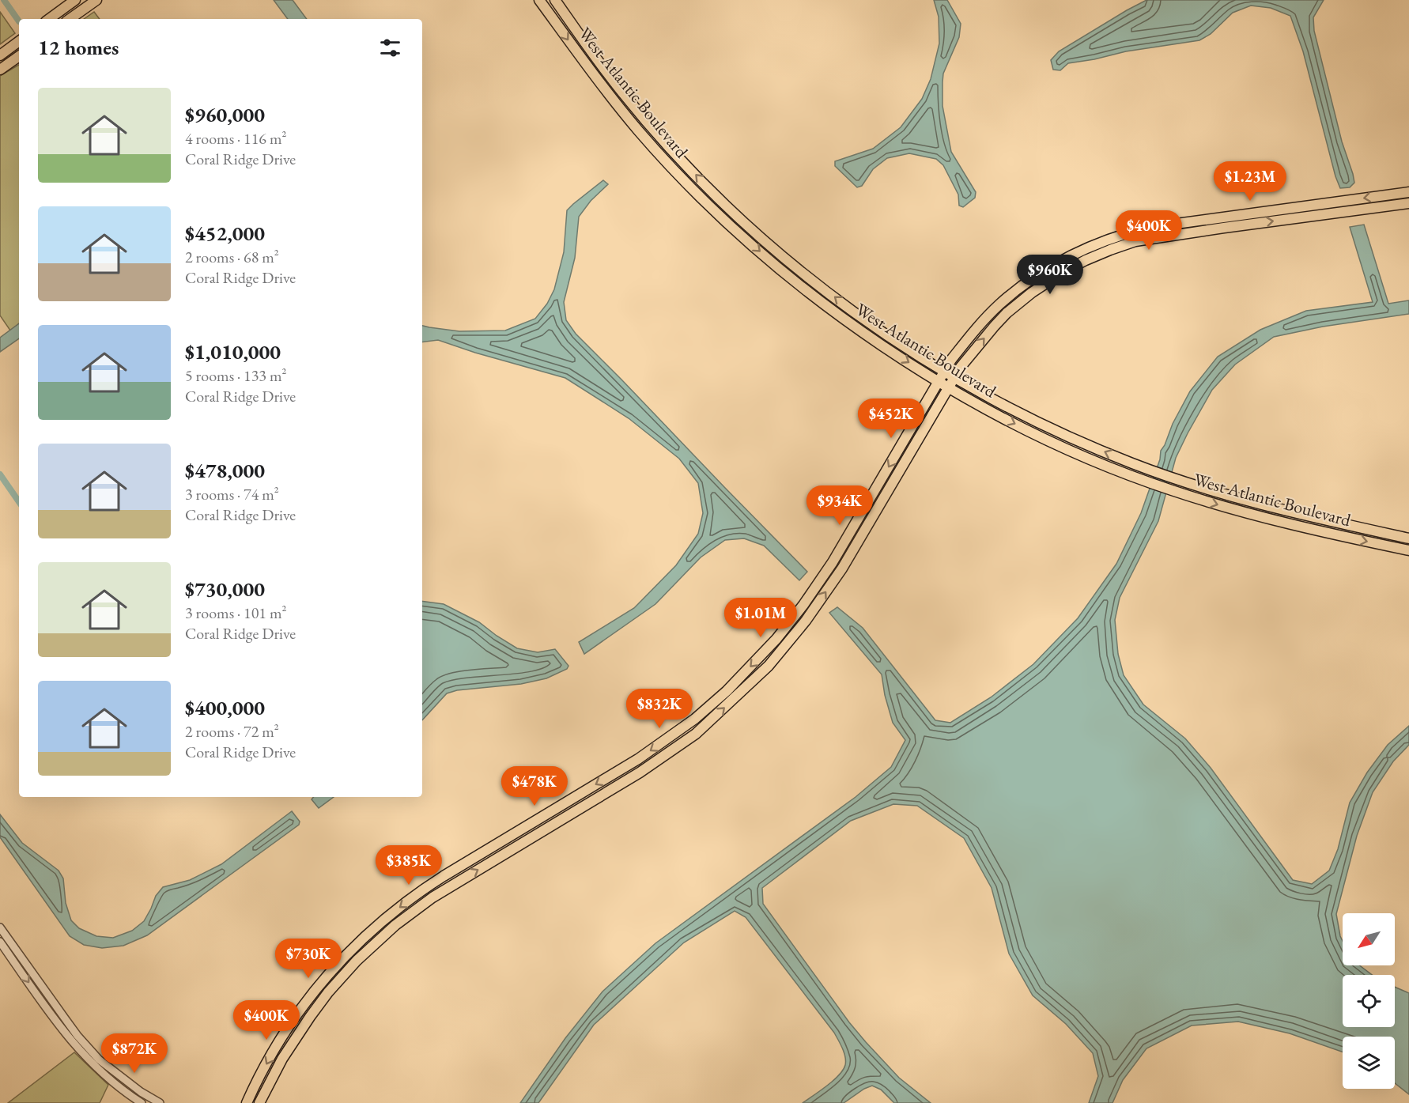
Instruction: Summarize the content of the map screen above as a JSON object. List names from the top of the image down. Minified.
{"streets":{"main road":["West Atlantic Boulevard"]},"north":"bottom left","page":{"heading":"12 homes","list":[{"name":"$960,000","note":"4 rooms · 116 m² · Coral Ridge Drive"},{"name":"$452,000","note":"2 rooms · 68 m² · Coral Ridge Drive"},{"name":"$1,010,000","note":"5 rooms · 133 m² · Coral Ridge Drive"},{"name":"$478,000","note":"3 rooms · 74 m² · Coral Ridge Drive"},{"name":"$730,000","note":"3 rooms · 101 m² · Coral Ridge Drive"},{"name":"$400,000","note":"2 rooms · 72 m² · Coral Ridge Drive"}],"price":["$1.23M","$400K","$960K","$452K","$934K","$1.01M","$832K","$478K","$385K","$730K","$400K","$872K"]}}
